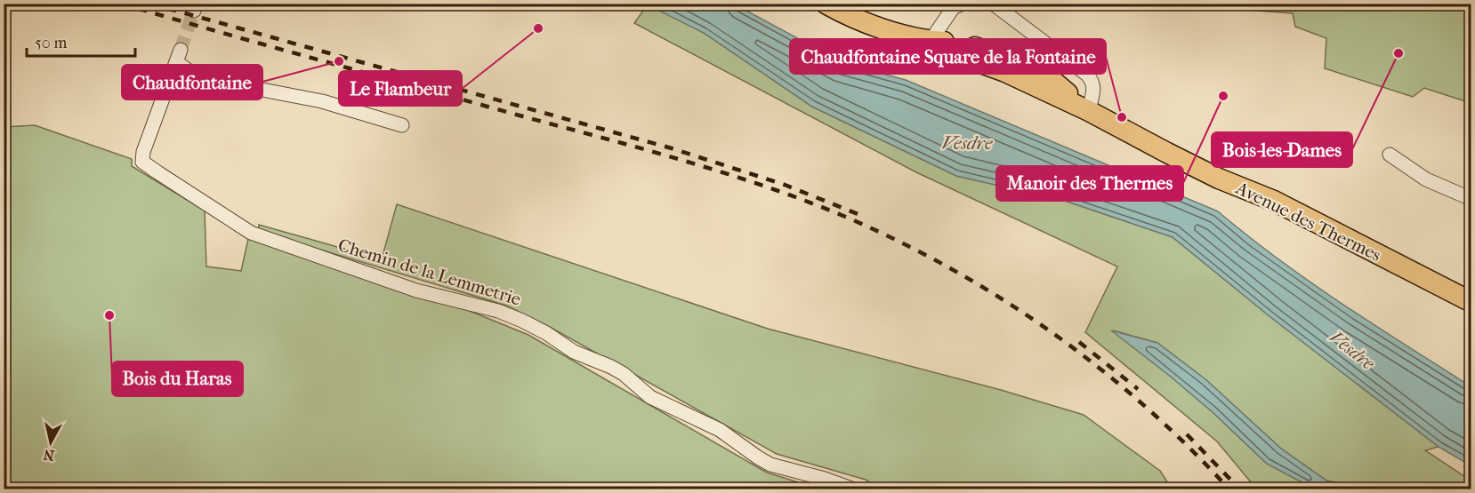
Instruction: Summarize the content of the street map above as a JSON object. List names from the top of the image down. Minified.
{"streets":{"main road":["Avenue des Thermes"],"street":["Chemin de la Lemmetrie"]},"water":["Vesdre"],"places":["Le Flambeur","Bois-les-Dames","Chaudfontaine","Manoir des Thermes","Chaudfontaine Square de la Fontaine","Bois du Haras"],"scale_bar":"50 m","north":"bottom"}
